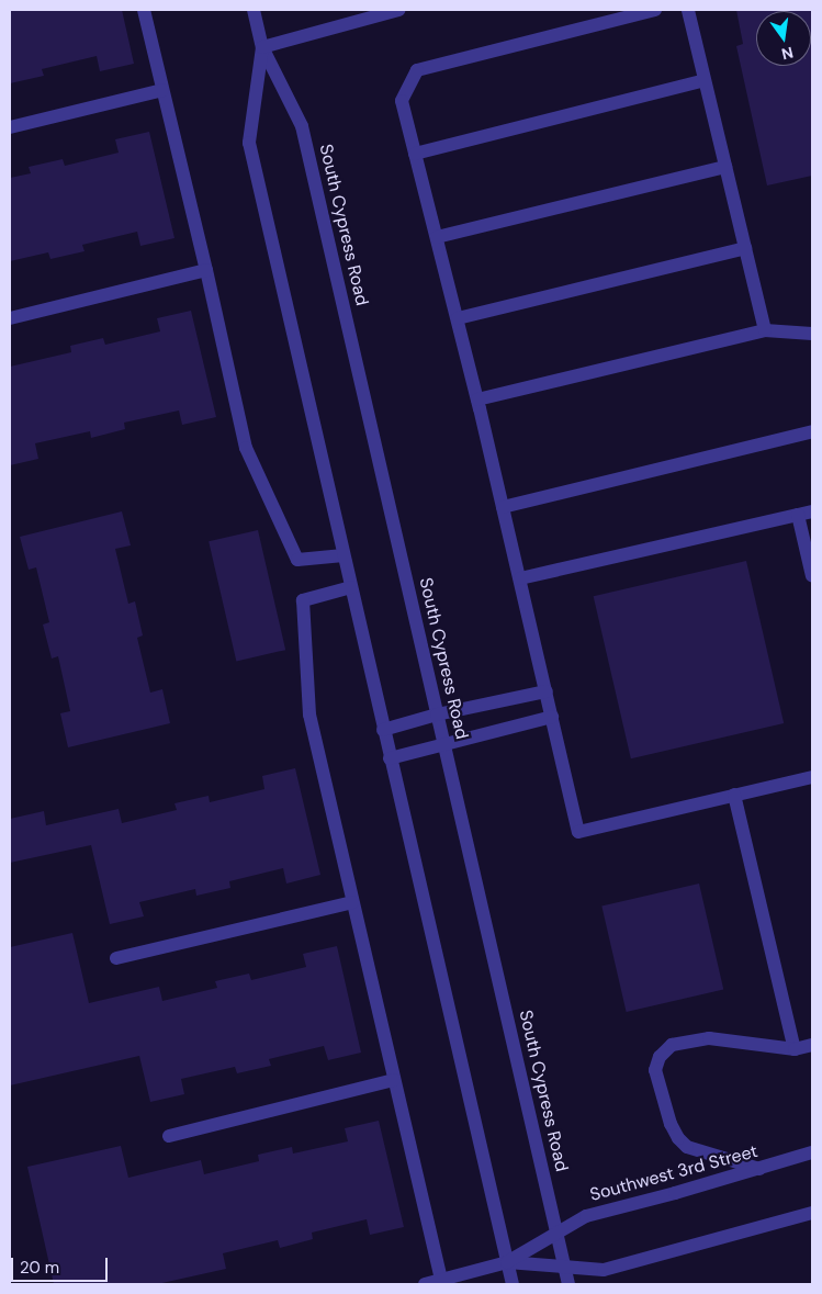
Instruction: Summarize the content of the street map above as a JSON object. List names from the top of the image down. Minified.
{"streets":{"street":["South Cypress Road","Southwest 3rd Street"]},"crossings":[["South Cypress Road","Southwest 3rd Street"]],"scale_bar":"20 m","north":"bottom"}
